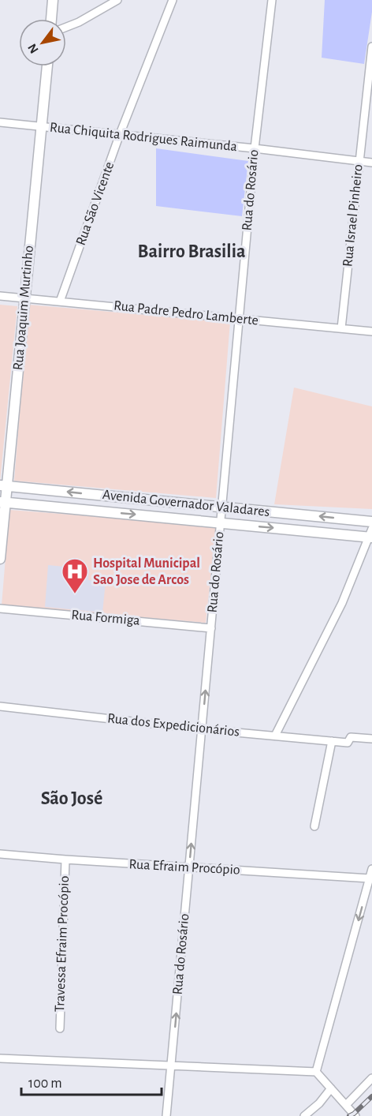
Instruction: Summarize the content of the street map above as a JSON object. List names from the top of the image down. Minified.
{"streets":{"street":["Rua Chiquita Rodrigues Raimunda","Rua do Rosário","Rua São Vicente","Rua Israel Pinheiro","Rua Joaquim Murtinho","Rua Padre Pedro Lamberte","Avenida Governador Valadares","Rua Formiga","Rua dos Expedicionários","Rua Efraim Procópio","Travessa Efraim Procópio"]},"crossings":[["Rua Chiquita Rodrigues Raimunda","Rua do Rosário"],["Rua Chiquita Rodrigues Raimunda","Rua São Vicente"],["Rua Chiquita Rodrigues Raimunda","Rua Israel Pinheiro"],["Rua Chiquita Rodrigues Raimunda","Rua Joaquim Murtinho"],["Rua do Rosário","Rua Padre Pedro Lamberte"],["Rua do Rosário","Avenida Governador Valadares"],["Rua do Rosário","Rua Formiga"],["Rua do Rosário","Rua dos Expedicionários"],["Rua do Rosário","Rua Efraim Procópio"],["Rua São Vicente","Rua Padre Pedro Lamberte"],["Rua Israel Pinheiro","Rua Padre Pedro Lamberte"],["Rua Joaquim Murtinho","Rua Padre Pedro Lamberte"],["Rua Joaquim Murtinho","Avenida Governador Valadares"],["Rua Efraim Procópio","Travessa Efraim Procópio"]],"one_way":["Rua do Rosário"],"districts":["Bairro Brasilia","São José"],"places":{"hospital":["Hospital Municipal Sao Jose de Arcos"]},"scale_bar":"100 m","north":"bottom left"}
